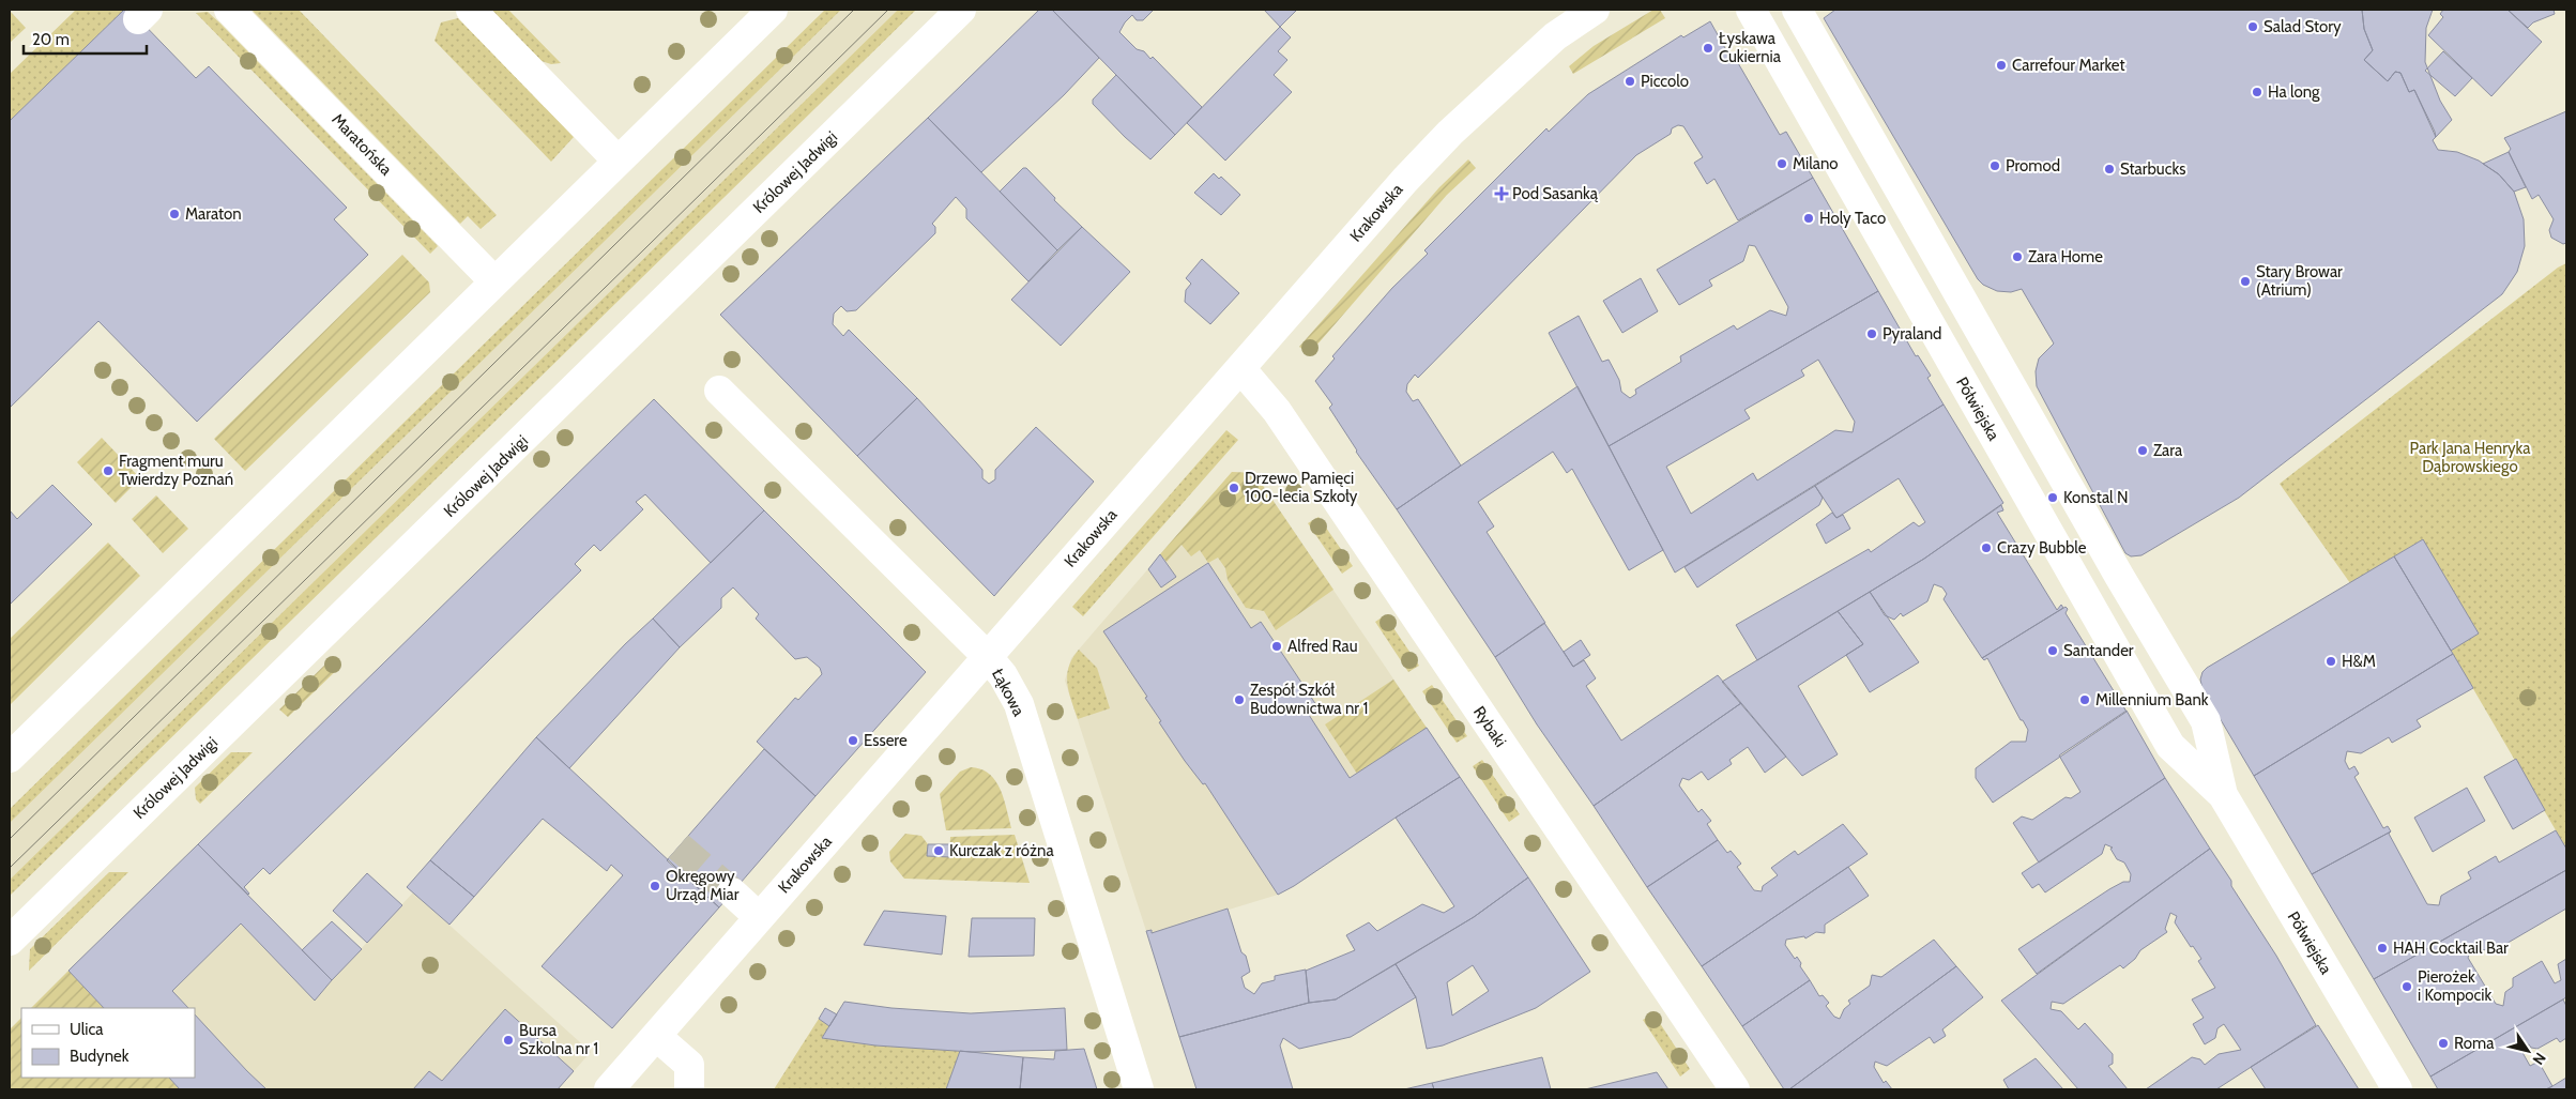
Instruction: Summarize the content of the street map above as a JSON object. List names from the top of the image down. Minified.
{"streets":{"street":["Maratońska","Królowej Jadwigi","Krakowska","Półwiejska","Łąkowa","Rybaki"]},"crossings":[["Krakowska","Łąkowa"],["Krakowska","Rybaki"]],"parks":["Park Jana Henryka Dąbrowskiego"],"places":{"other":["Salad Story","Łyskawa Cukiernia","Carrefour Market","Piccolo","Ha long","Milano","Promod","Starbucks","Maraton","Holy Taco","Zara Home","Stary Browar (Atrium)","Pyraland","Zara","Fragment muru Twierdzy Poznań","Drzewo Pamięci 100-lecia Szkoły","Konstal N","Crazy Bubble","Alfred Rau","Santander","H&M","Zespół Szkół Budownictwa nr 1","Millennium Bank","Essere","Kurczak z różna","Okręgowy Urząd Miar","HAH Cocktail Bar","Pierożek i Kompocik","Bursa Szkolna nr 1","Roma"],"health":["Pod Sasanką"]},"legend":["Ulica","Budynek"],"scale_bar":"20 m","north":"bottom right"}
